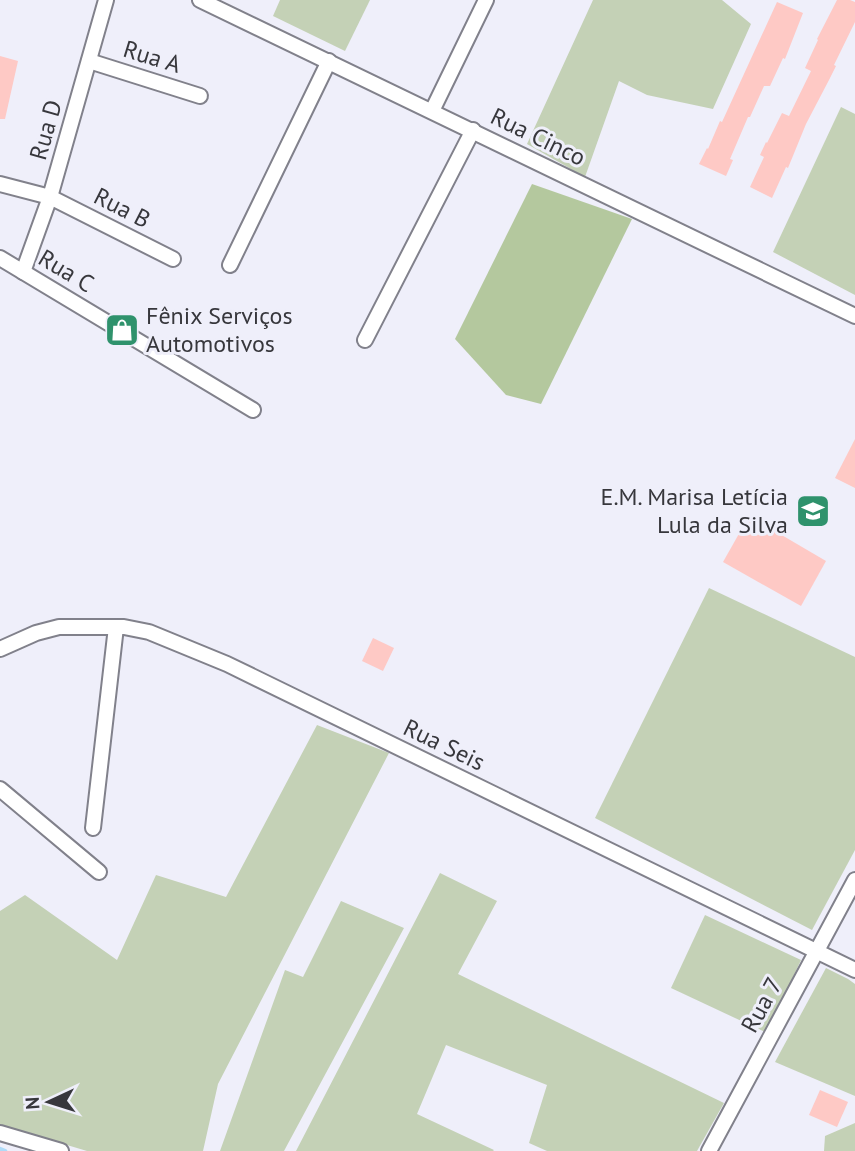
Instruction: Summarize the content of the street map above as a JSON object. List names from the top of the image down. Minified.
{"streets":{"street":["Rua A","Rua D","Rua Cinco","Rua B","Rua C","Rua Seis","Rua 7"]},"crossings":[["Rua A","Rua D"],["Rua D","Rua B"],["Rua D","Rua C"],["Rua Seis","Rua 7"]],"places":{"shop":["Fênix Serviços Automotivos"],"school or university":["E.M. Marisa Letícia Lula da Silva"]},"north":"left"}
